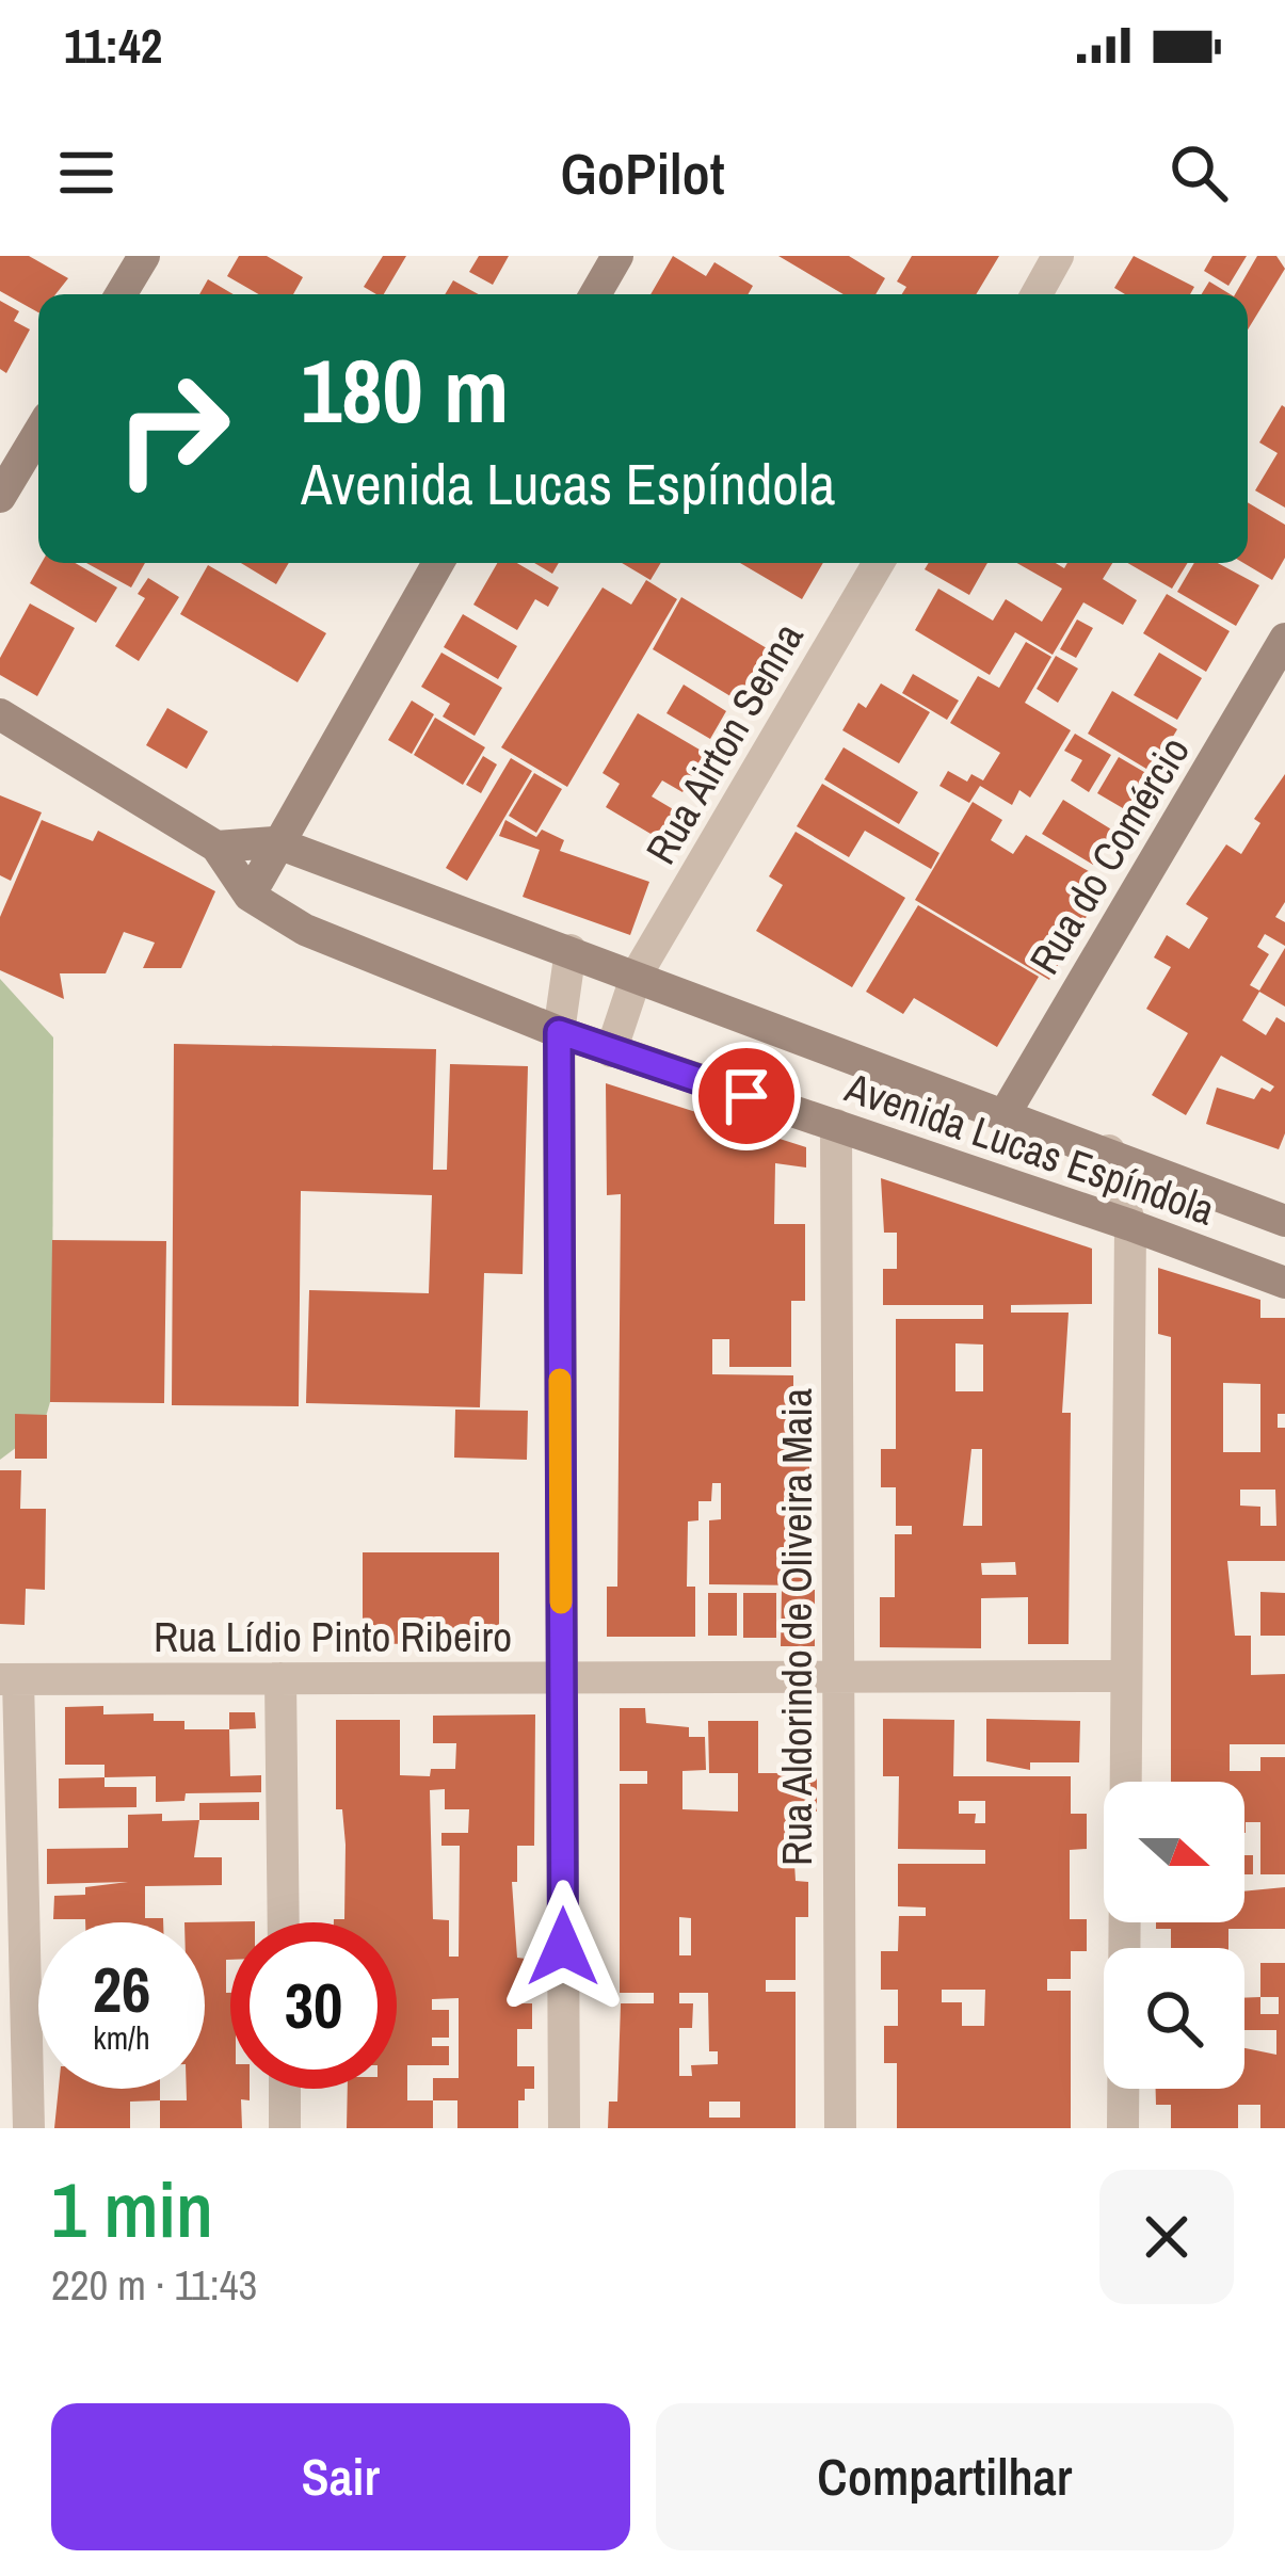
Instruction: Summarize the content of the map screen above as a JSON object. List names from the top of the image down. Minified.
{"streets":{"street":["Rua Airton Senna","Rua do Comércio","Avenida Lucas Espíndola","Rua Aldorindo de Oliveira Maia","Rua Lídio Pinto Ribeiro"]},"crossings":[["Rua Airton Senna","Avenida Lucas Espíndola"],["Rua do Comércio","Avenida Lucas Espíndola"],["Avenida Lucas Espíndola","Rua Aldorindo de Oliveira Maia"],["Rua Aldorindo de Oliveira Maia","Rua Lídio Pinto Ribeiro"]],"north":"right","page":{"status":"11:42","header":"GoPilot","turn":["180 m","Avenida Lucas Espíndola"],"speed":"26 km/h","limit":"30","heading":["1 min","220 m · 11:43"],"buttons":["Sair","Compartilhar"]}}
